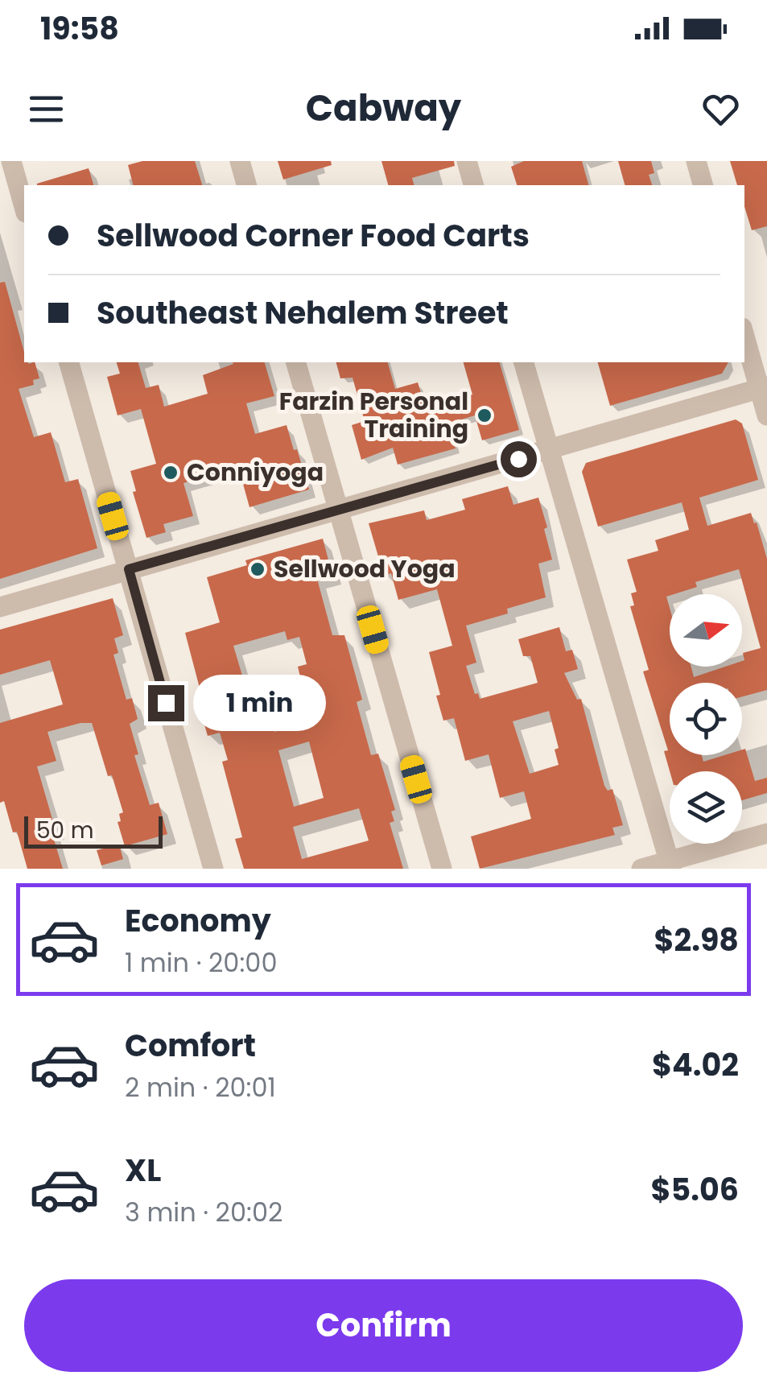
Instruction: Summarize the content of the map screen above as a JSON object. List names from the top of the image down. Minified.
{"places":["Farzin Personal Training","Conniyoga","Sellwood Yoga"],"scale_bar":"50 m","north":"right","page":{"status":"19:58","header":"Cabway","banner":["Sellwood Corner Food Carts","Southeast Nehalem Street"],"bubble":"1 min","scale":"50 m","list":[{"name":"Economy","note":"1 min · 20:00","value":"$2.98"},{"name":"Comfort","note":"2 min · 20:01","value":"$4.02"},{"name":"XL","note":"3 min · 20:02","value":"$5.06"}],"buttons":"Confirm"}}
